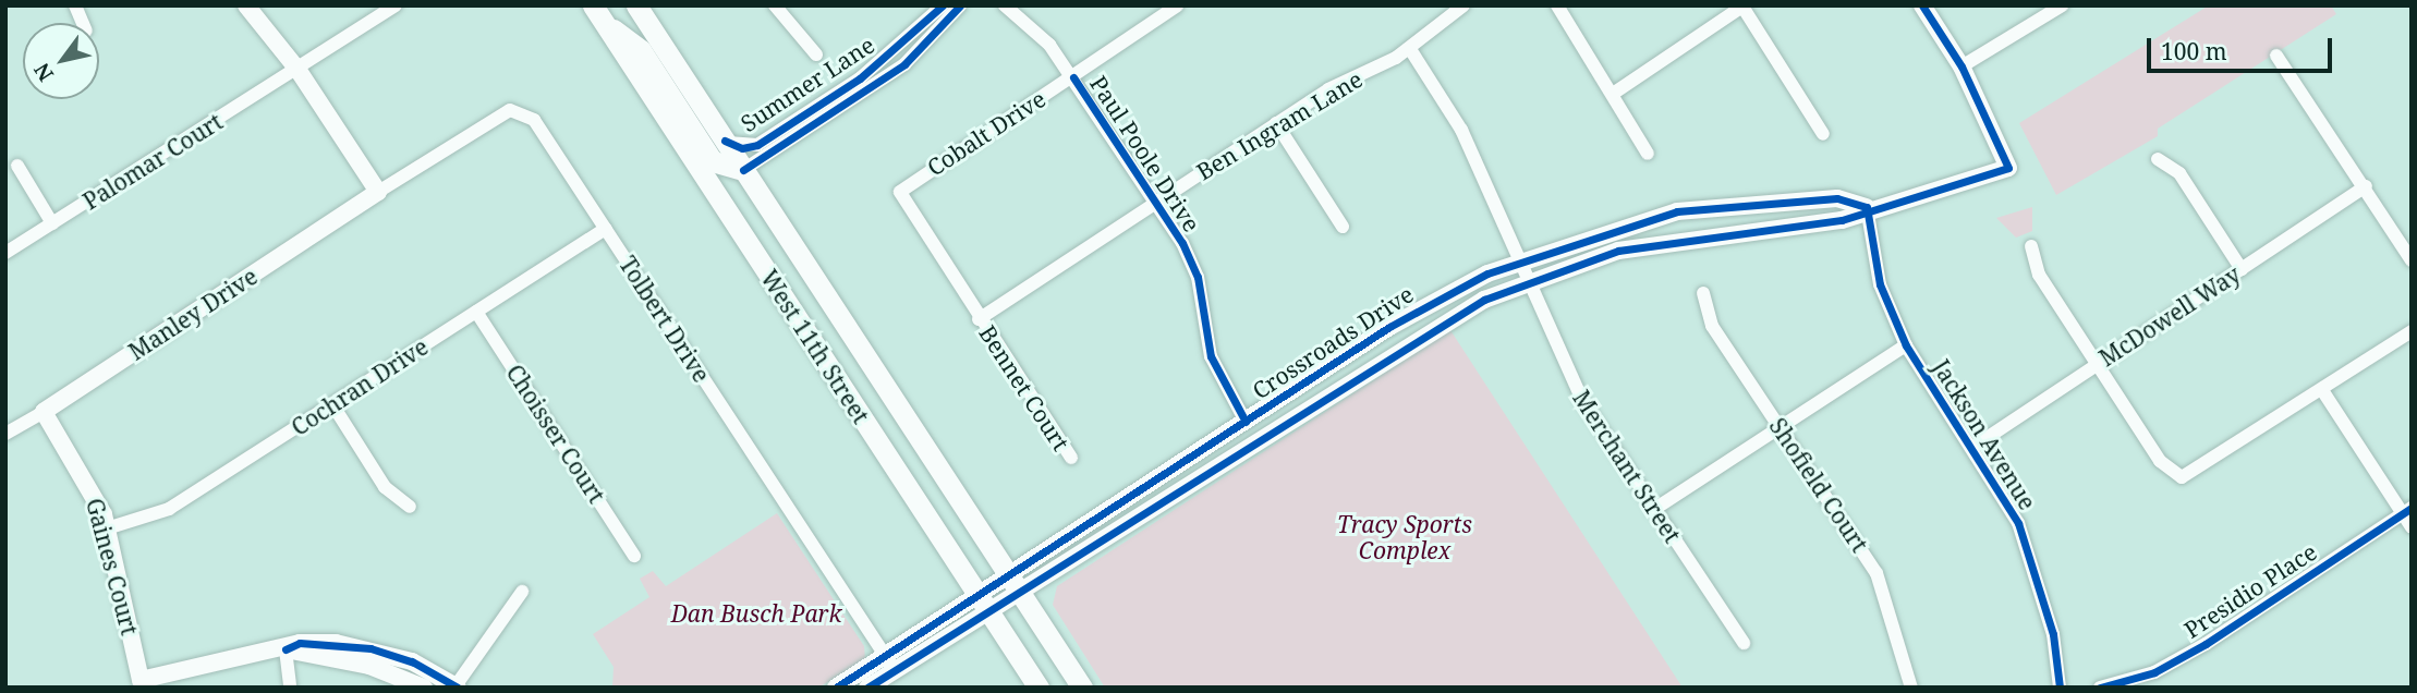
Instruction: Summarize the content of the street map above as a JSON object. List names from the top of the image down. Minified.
{"streets":{"main road":["West 11th Street"],"street":["Summer Lane","Ben Ingram Lane","Cobalt Drive","Paul Poole Drive","Palomar Court","Manley Drive","McDowell Way","Tolbert Drive","Crossroads Drive","Cochran Drive","Bennet Court","Choisser Court","Jackson Avenue","Merchant Street","Shofield Court","Gaines Court","Presidio Place"]},"crossings":[["Summer Lane","West 11th Street"],["Ben Ingram Lane","Paul Poole Drive"],["Ben Ingram Lane","Bennet Court"],["Ben Ingram Lane","Merchant Street"],["Cobalt Drive","Paul Poole Drive"],["Cobalt Drive","Bennet Court"],["Paul Poole Drive","Crossroads Drive"],["Manley Drive","Tolbert Drive"],["Manley Drive","Gaines Court"],["McDowell Way","Jackson Avenue"],["Tolbert Drive","Crossroads Drive"],["Tolbert Drive","Cochran Drive"],["Crossroads Drive","West 11th Street"],["Crossroads Drive","Jackson Avenue"],["Crossroads Drive","Merchant Street"],["Cochran Drive","Choisser Court"],["Cochran Drive","Gaines Court"]],"parks":["Tracy Sports Complex","Dan Busch Park"],"scale_bar":"100 m","north":"bottom left"}
